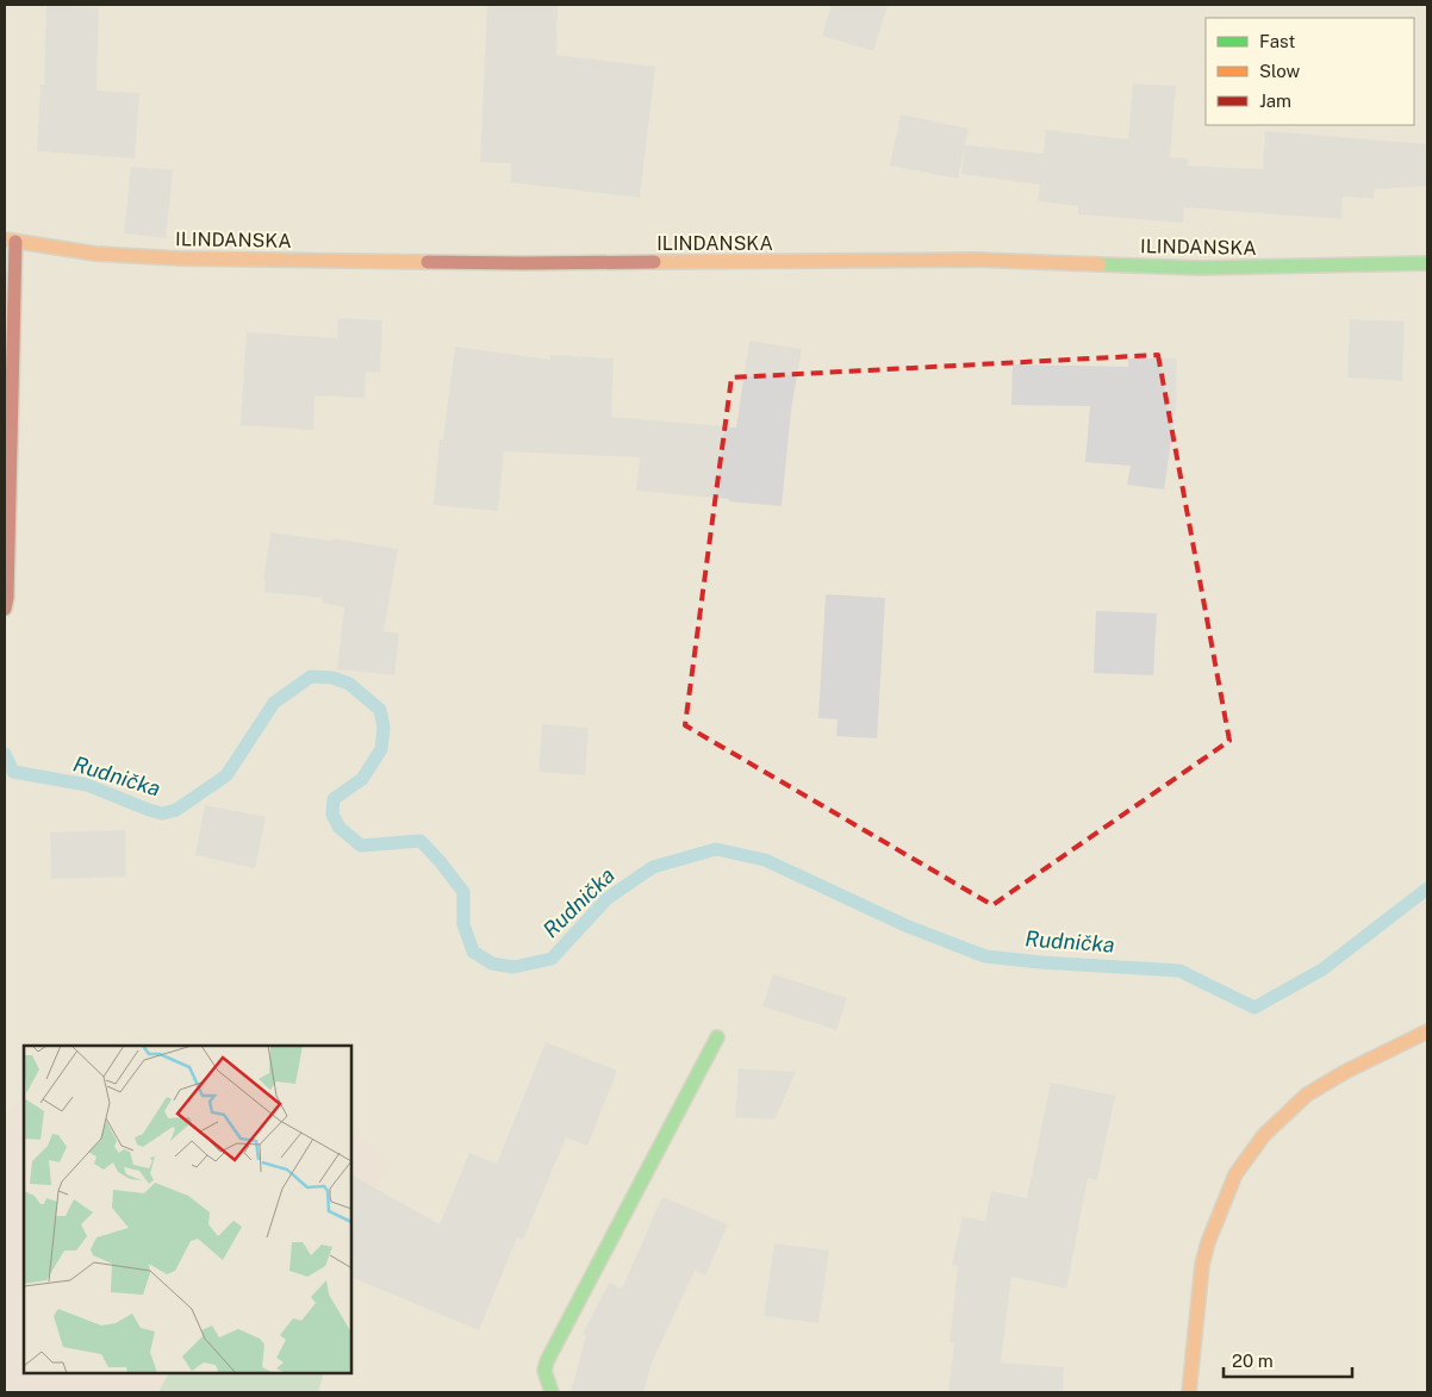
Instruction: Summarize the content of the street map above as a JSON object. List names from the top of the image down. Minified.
{"streets":{"street":["ILINDANSKA"]},"water":["Rudnička"],"legend":["Fast","Slow","Jam"],"scale_bar":"20 m"}
